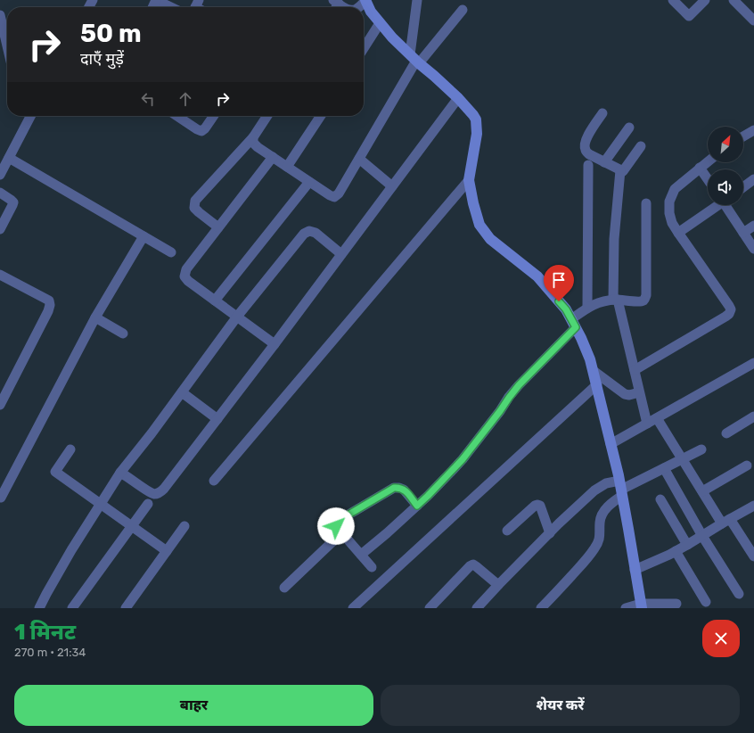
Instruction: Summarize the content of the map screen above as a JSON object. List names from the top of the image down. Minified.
{"north":"top right","page":{"turn":["50 m","दाएँ मुड़ें"],"heading":["1 मिनट","270 m · 21:34"],"buttons":["बाहर","शेयर करें"]}}
